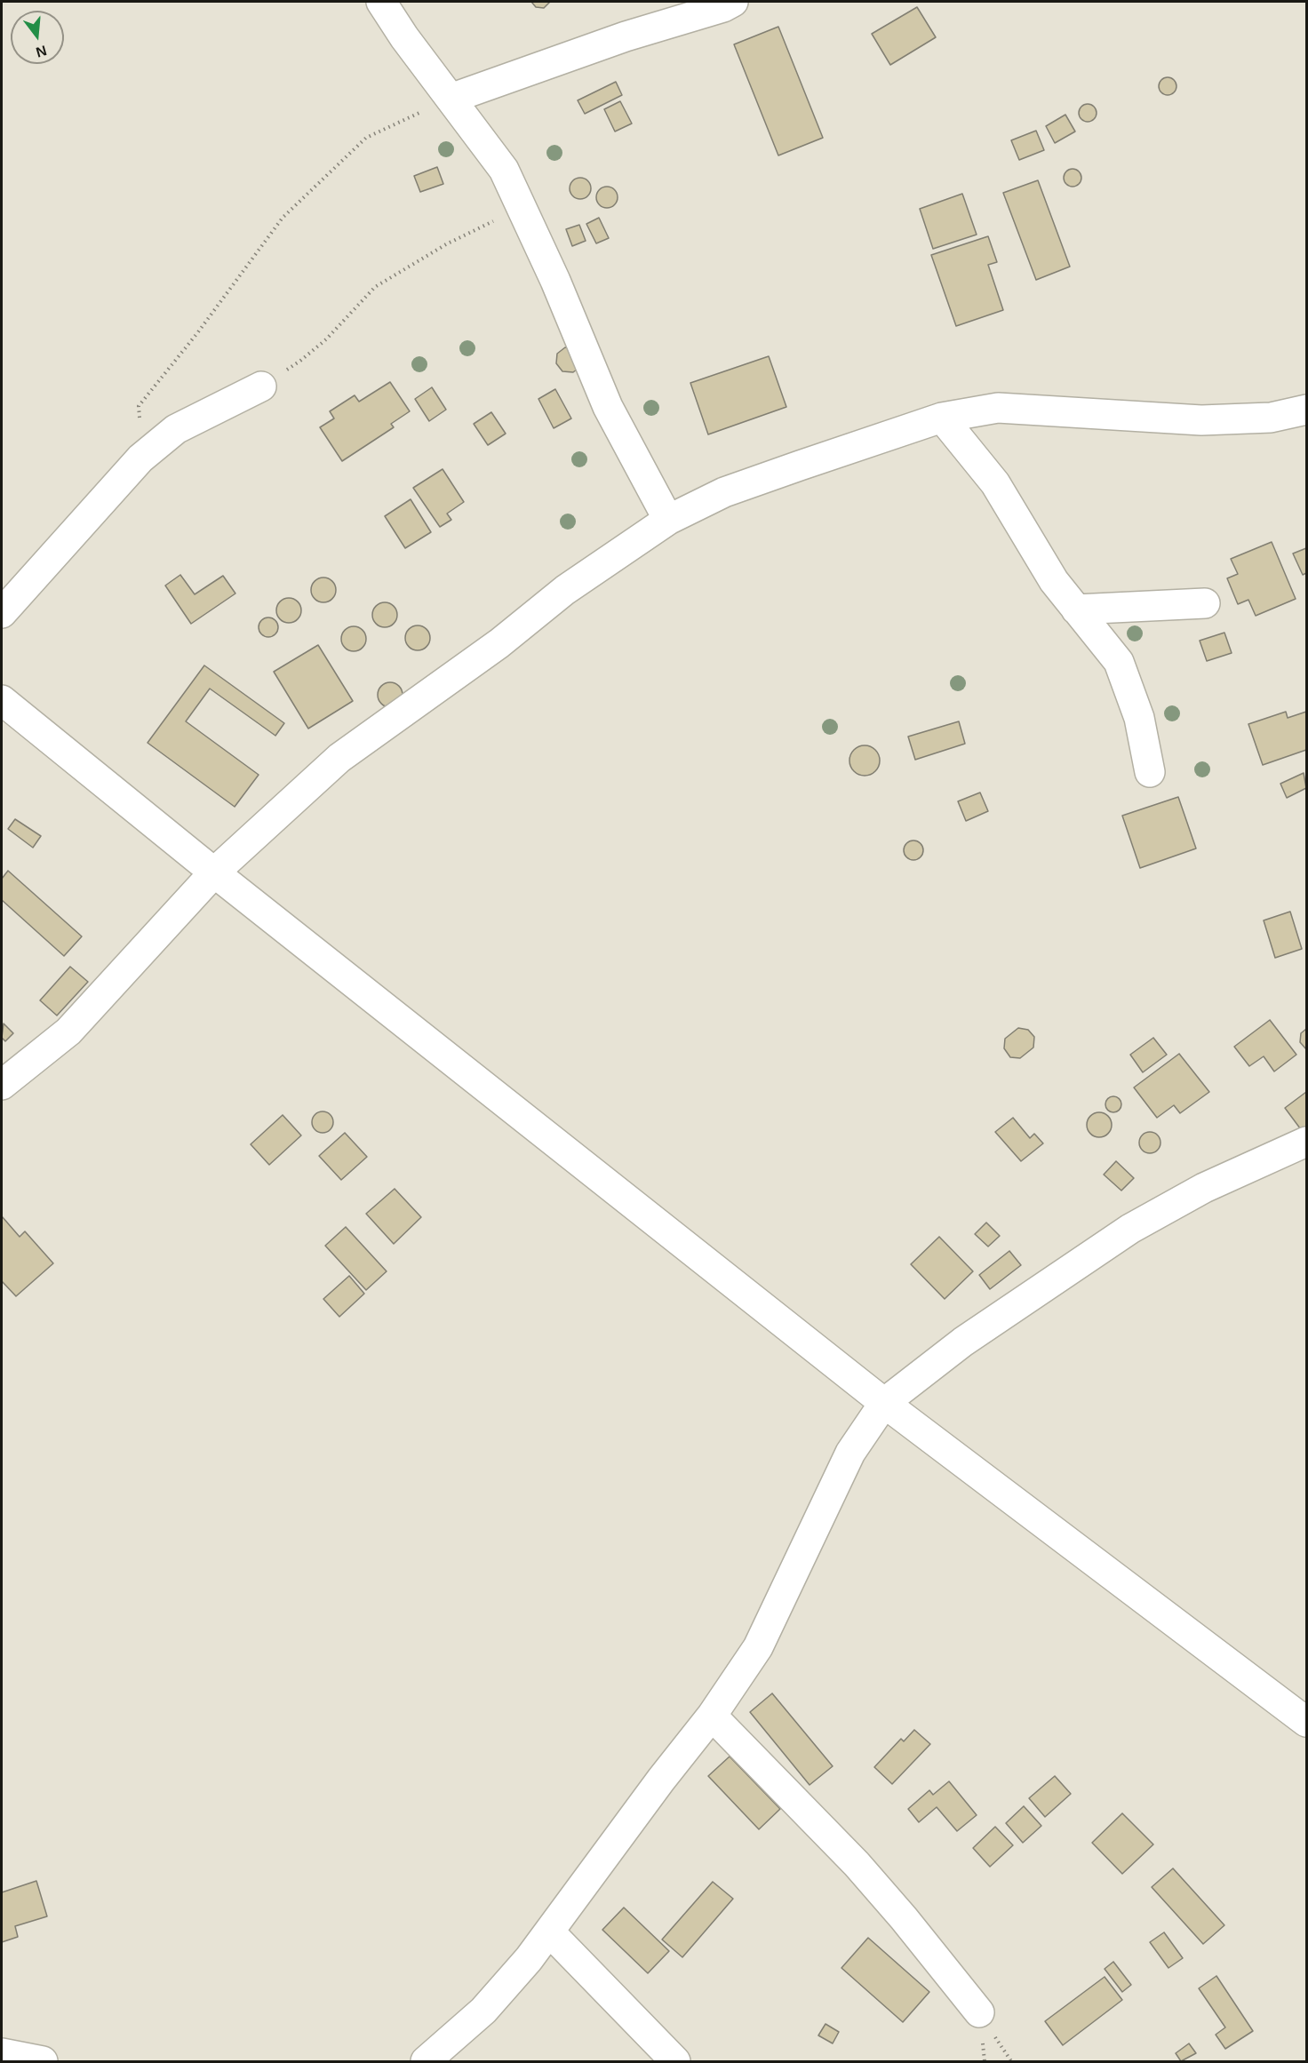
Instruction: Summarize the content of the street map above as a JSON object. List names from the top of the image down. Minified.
{"north":"bottom"}
